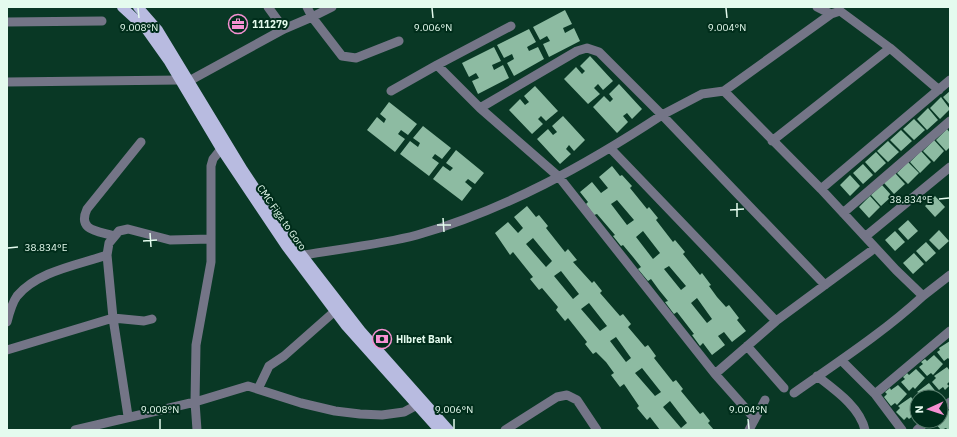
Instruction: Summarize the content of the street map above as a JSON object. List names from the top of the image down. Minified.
{"streets":{"main road":["CMC Figa to Goro"]},"places":{"office":["111279"],"bank":["Hibret Bank"]},"north":"left","coordinates":["9.008°N","9.006°N","9.004°N","38.834°E"]}
